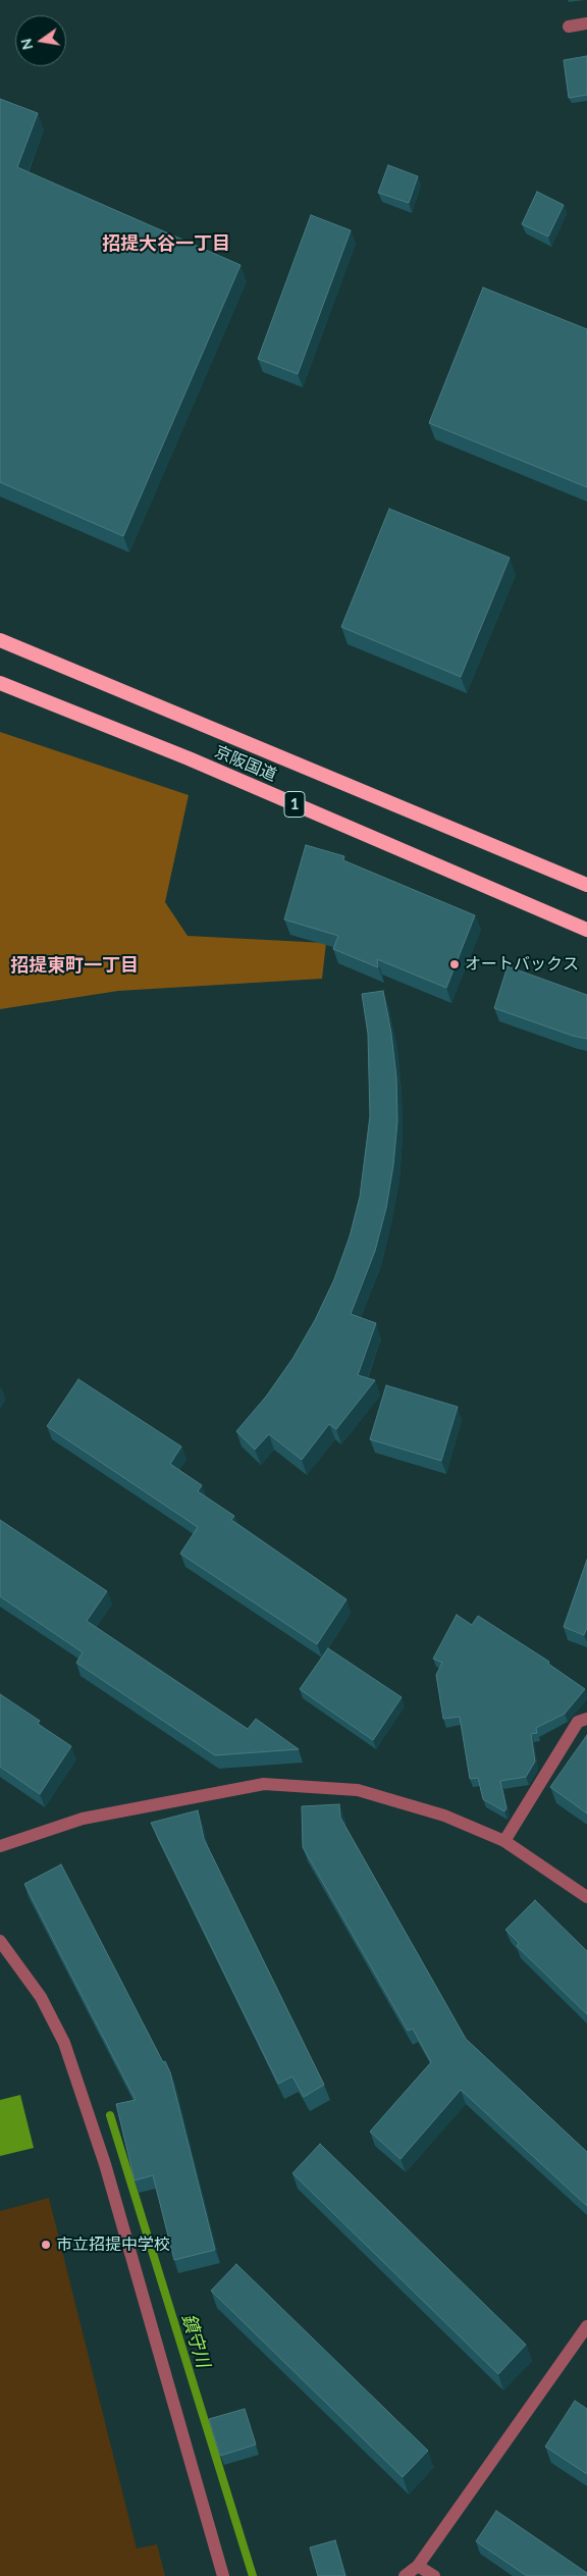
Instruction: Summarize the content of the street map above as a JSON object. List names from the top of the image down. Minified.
{"streets":{"highway":["京阪国道","1"]},"districts":["招提大谷一丁目","招提東町一丁目"],"water":["鎮守川"],"places":["オートバックス","市立招提中学校"],"north":"left"}
